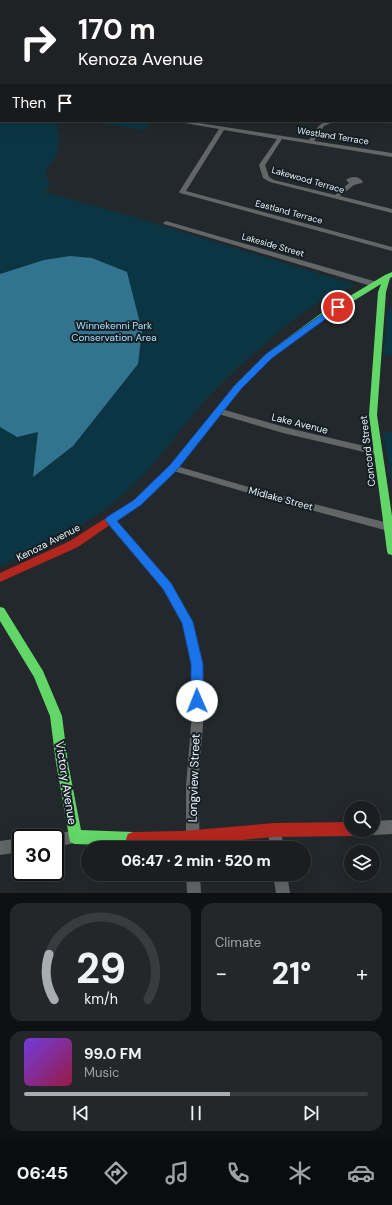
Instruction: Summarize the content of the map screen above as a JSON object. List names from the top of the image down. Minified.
{"streets":{"main road":["Concord Street","Kenoza Avenue","Victory Avenue"],"street":["Westland Terrace","Lakewood Terrace","Eastland Terrace","Lakeside Street","Lake Avenue","Midlake Street","Longview Street"]},"crossings":[["Westland Terrace","Lakewood Terrace"],["Westland Terrace","Eastland Terrace"],["Lakeside Street","Kenoza Avenue"],["Lake Avenue","Concord Street"],["Lake Avenue","Kenoza Avenue"],["Concord Street","Midlake Street"],["Concord Street","Kenoza Avenue"],["Midlake Street","Kenoza Avenue"],["Kenoza Avenue","Longview Street"]],"parks":["Winnekenni Park Conservation Area"],"page":{"turn":["170 m","Kenoza Avenue"],"then":"Then","limit":"30","trip":"06:47 · 2 min · 520 m","tile":"Climate","heat":["−","21°","+"],"song":["99.0 FM","Music"],"tabs":"06:45","gauge":["29","km/h"]}}
